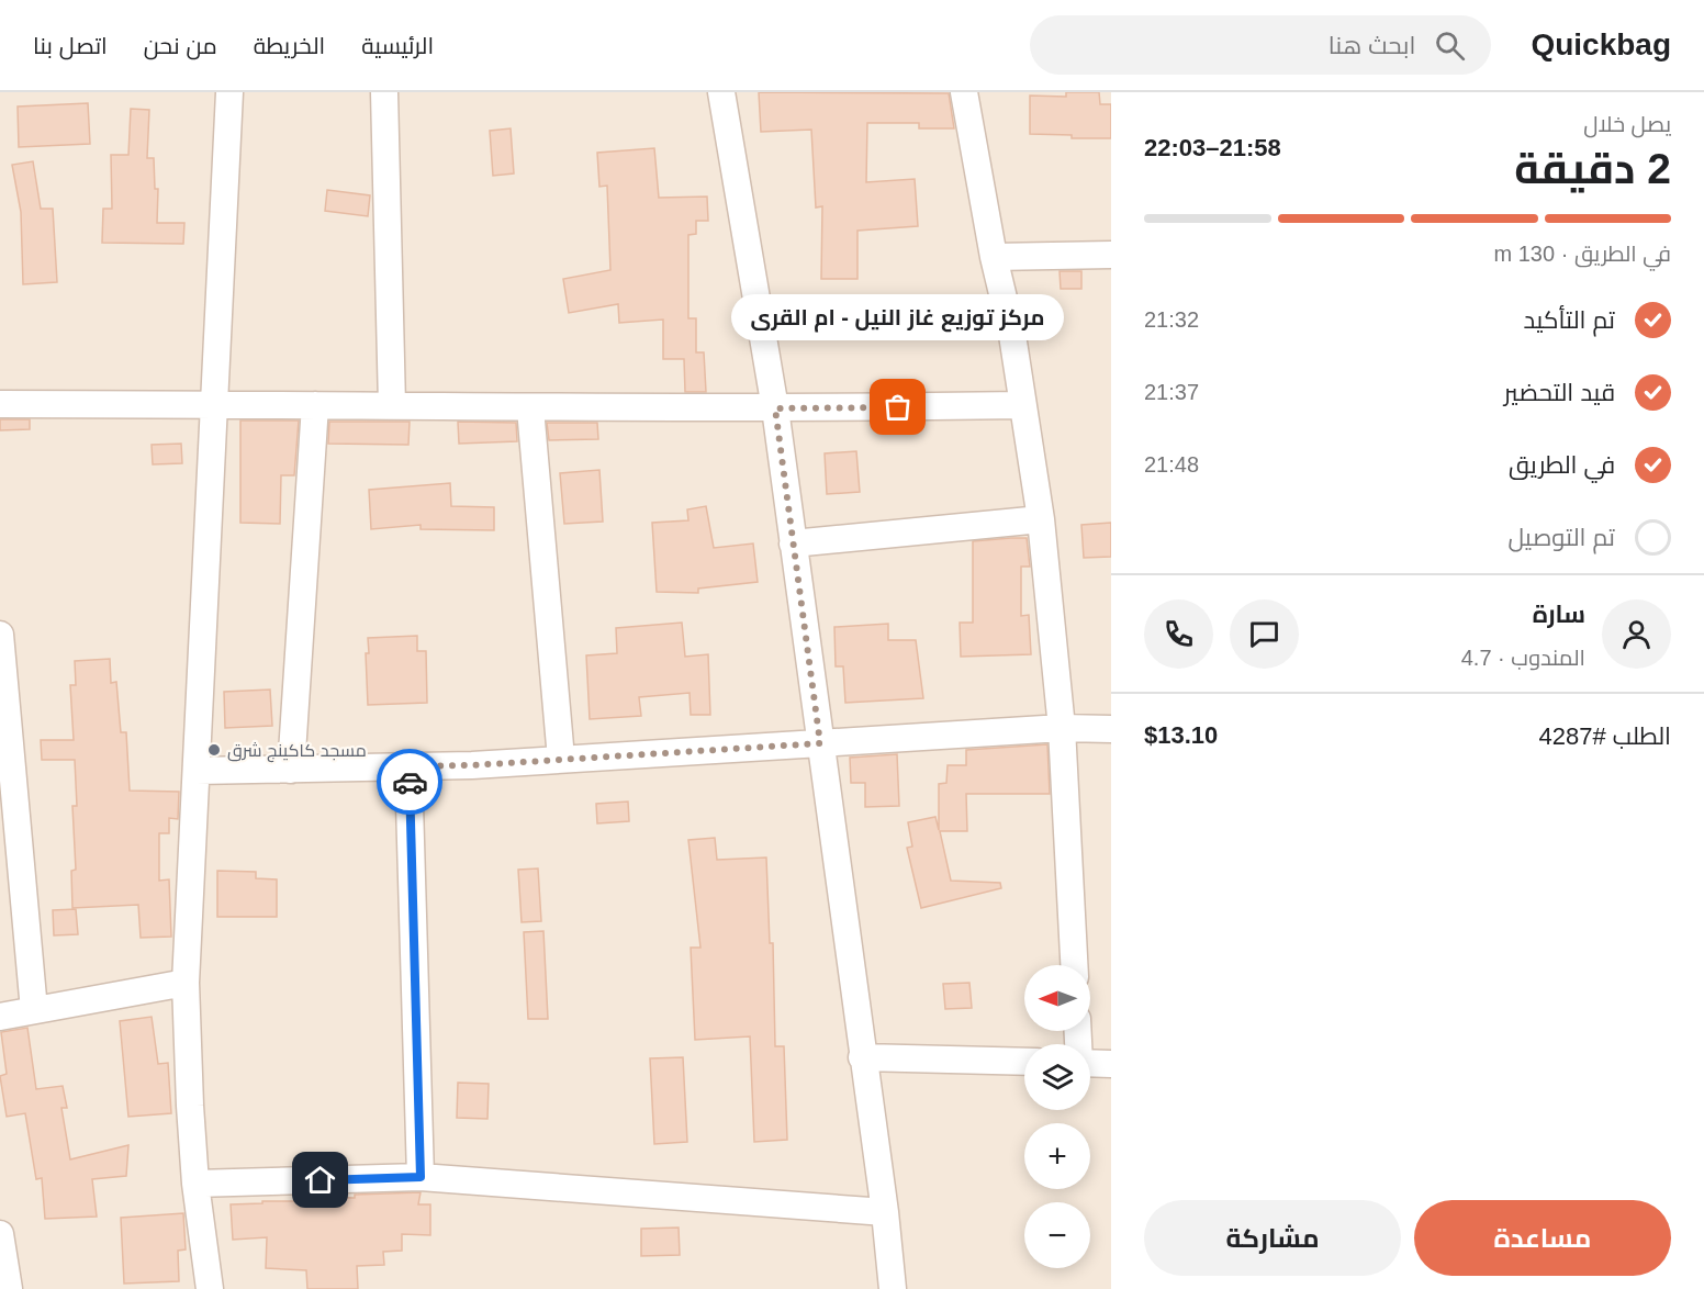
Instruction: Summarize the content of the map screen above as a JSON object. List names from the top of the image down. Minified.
{"places":["مركز توزيع غاز النيل - ام القرى","مسجد كاكينج شرق"],"north":"left","page":{"header":"Quickbag","search":"ابحث هنا","nav":["الرئيسية","الخريطة","من نحن","اتصل بنا"],"heading":["2 دقيقة","يصل خلال","21:58–22:03"],"panel":["سارة","المندوب · 4.7","الطلب #4287","$13.10"],"bar":"في الطريق · 130 m","list":[["تم التأكيد","21:32"],["قيد التحضير","21:37"],["في الطريق","21:48"],"تم التوصيل"],"bubble":"مركز توزيع غاز النيل - ام القرى","map_buttons":["+","−"],"buttons":["مساعدة","مشاركة"]}}
